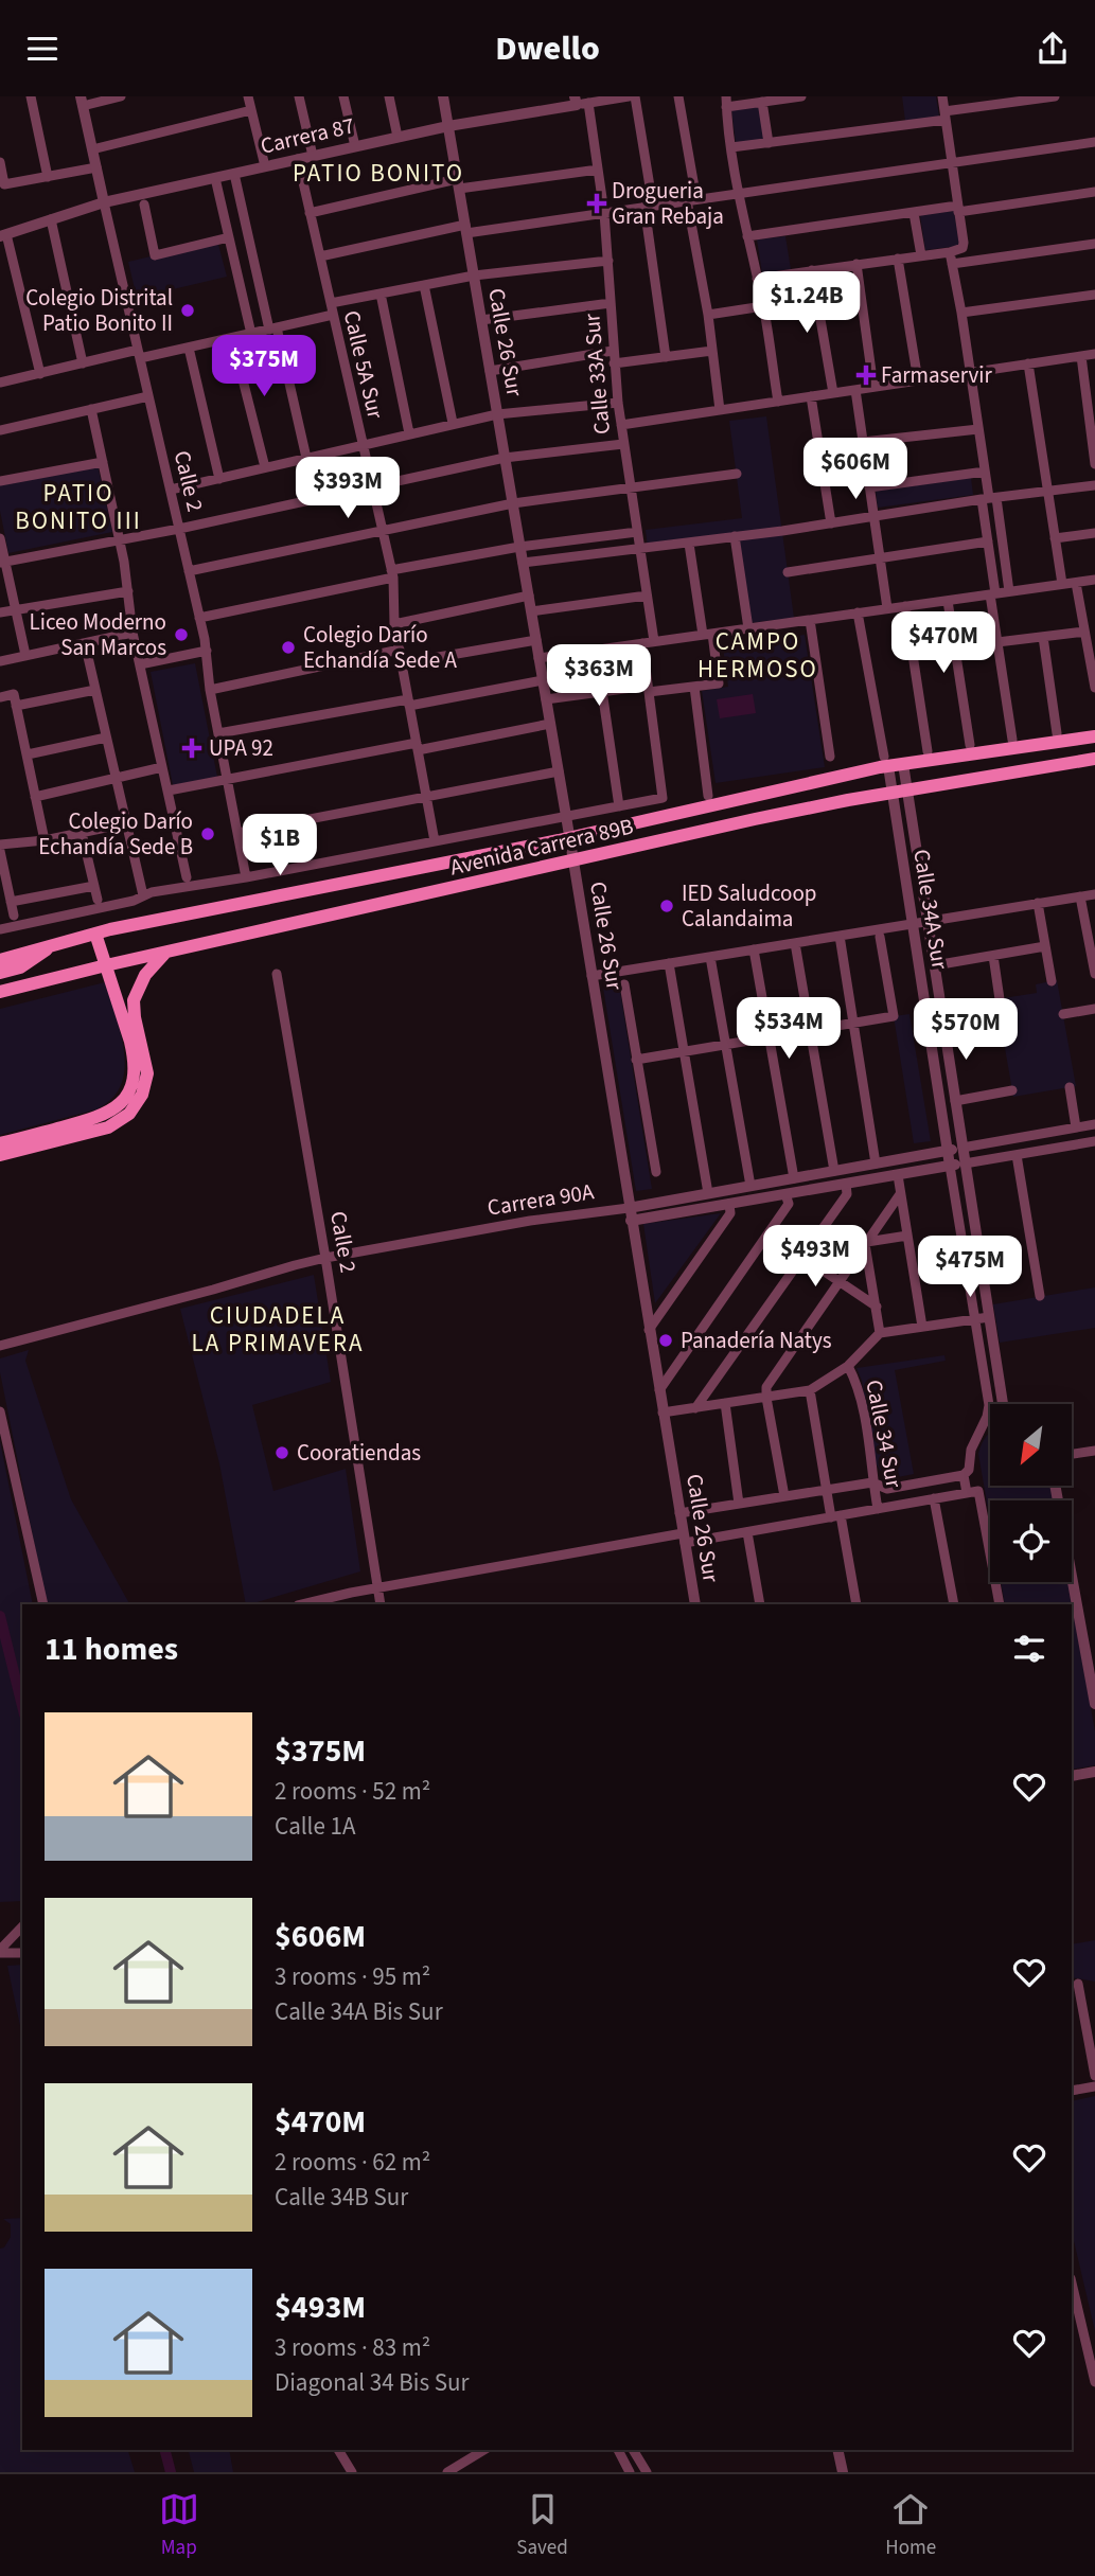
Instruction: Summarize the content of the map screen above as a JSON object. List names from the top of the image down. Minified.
{"streets":{"main road":["Avenida Carrera 89B"],"street":["Carrera 87","Calle 26 Sur","Calle 5A Sur","Calle 33A Sur","Calle 2","Calle 34A Sur","Carrera 90A","Calle 34 Sur"]},"crossings":[["Carrera 87","Calle 26 Sur"],["Carrera 87","Calle 5A Sur"],["Carrera 87","Calle 33A Sur"],["Carrera 87","Calle 2"],["Calle 26 Sur","Avenida Carrera 89B"],["Calle 26 Sur","Carrera 90A"],["Calle 2","Carrera 90A"],["Avenida Carrera 89B","Calle 34A Sur"],["Calle 34A Sur","Carrera 90A"]],"districts":["PATIO BONITO","PATIO BONITO III","CAMPO HERMOSO","CIUDADELA LA PRIMAVERA"],"places":{"health":["Drogueria Gran Rebaja","Farmaservir","UPA 92"],"other":["Colegio Distrital Patio Bonito II","Liceo Moderno San Marcos","Colegio Darío Echandía Sede A","Colegio Darío Echandía Sede B","IED Saludcoop Calandaima","Panadería Natys","Cooratiendas"]},"north":"bottom left","page":{"header":"Dwello","price":["$1.24B","$375M","$606M","$393M","$470M","$363M","$1B","$534M","$570M","$493M","$475M"],"heading":"11 homes","list":[{"name":"$375M","note":"2 rooms · 52 m² · Calle 1A"},{"name":"$606M","note":"3 rooms · 95 m² · Calle 34A Bis Sur"},{"name":"$470M","note":"2 rooms · 62 m² · Calle 34B Sur"},{"name":"$493M","note":"3 rooms · 83 m² · Diagonal 34 Bis Sur"}],"tabs":["Map","Saved","Home"]}}
